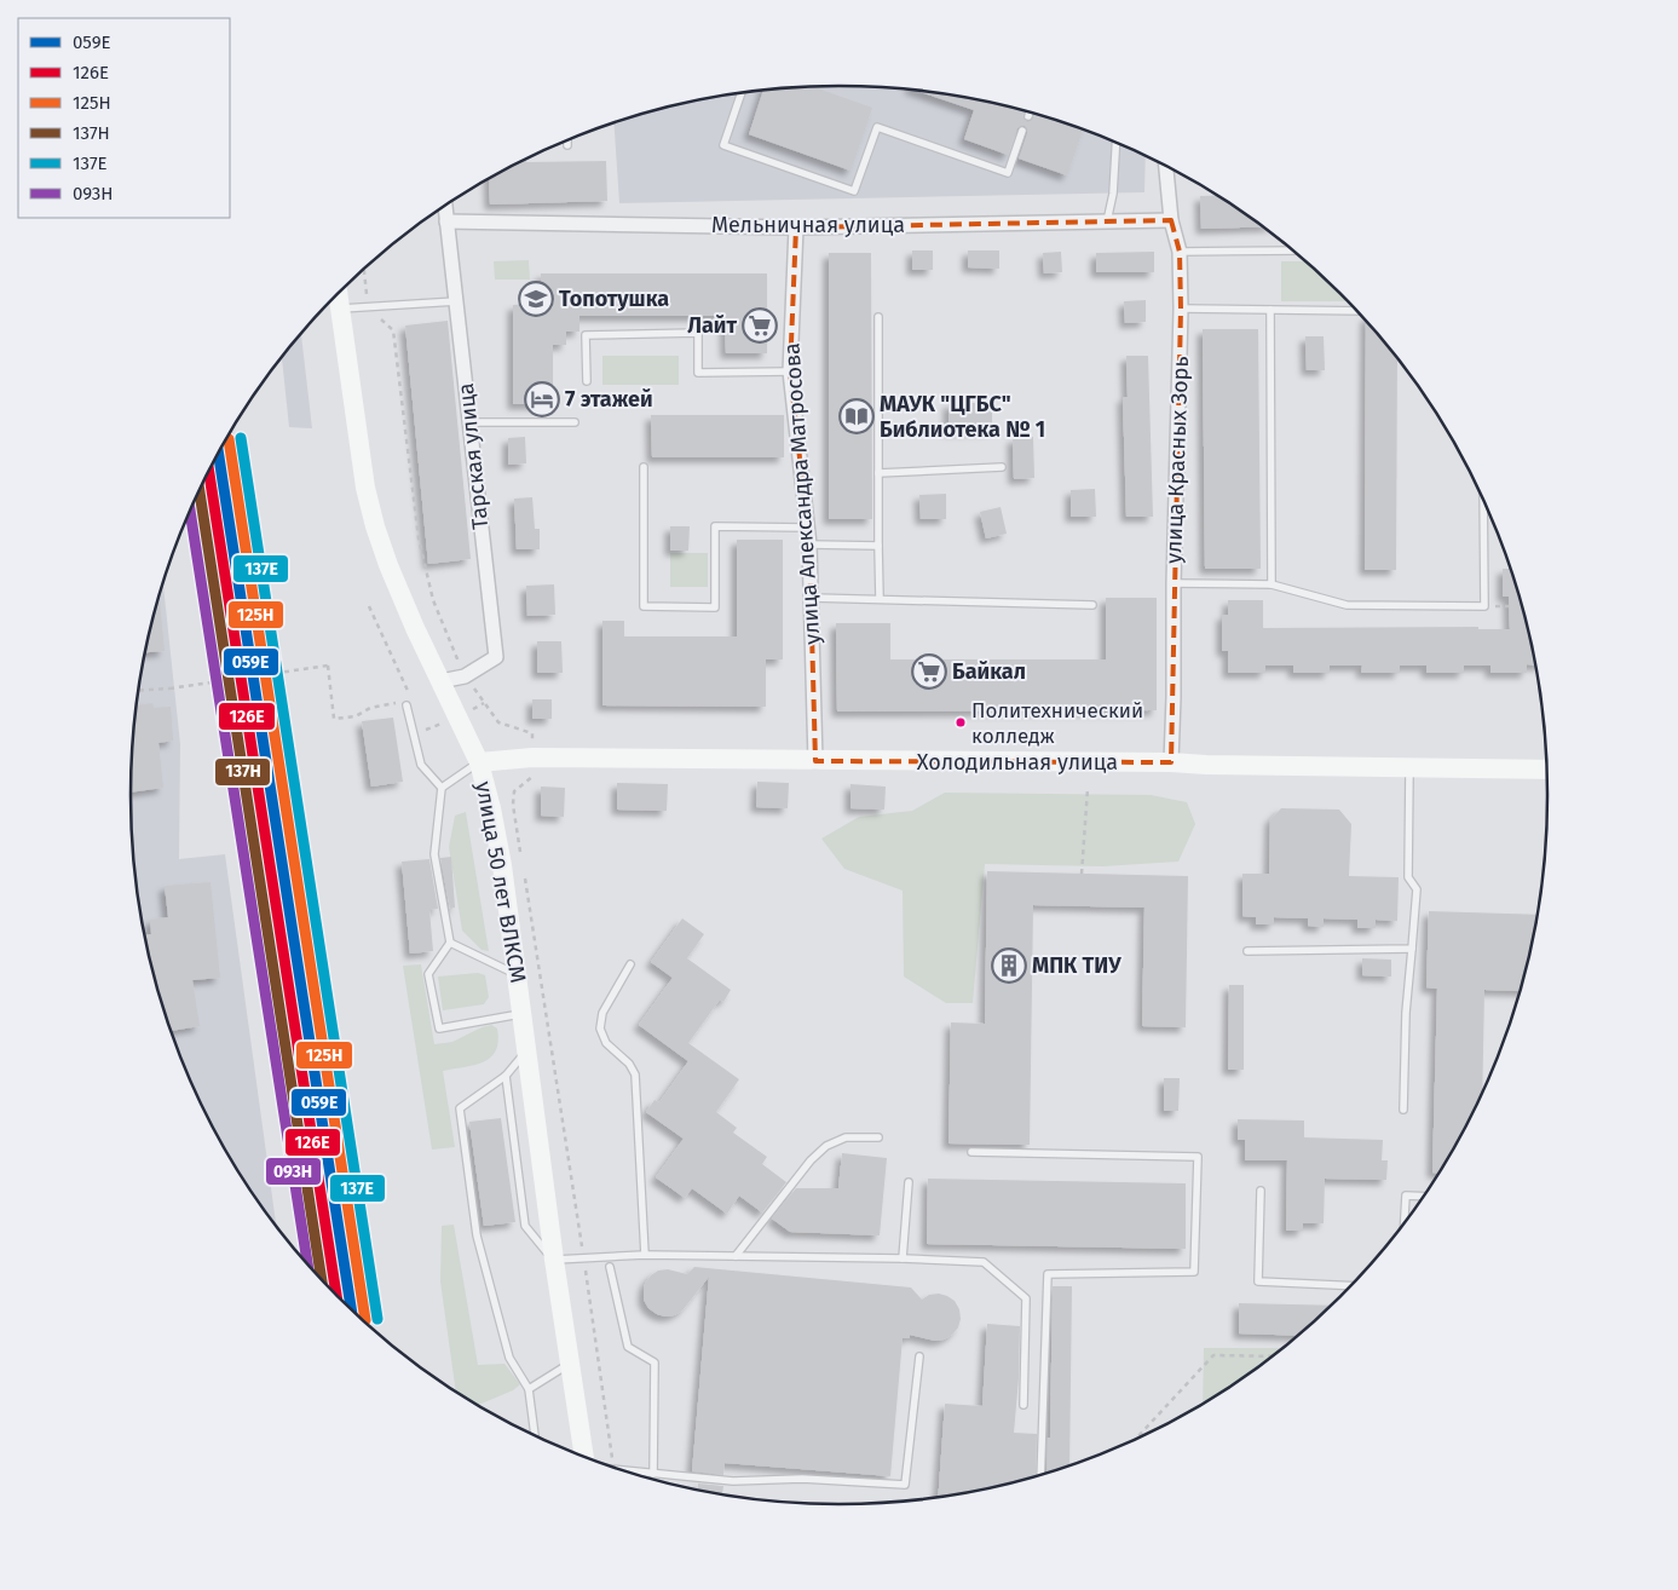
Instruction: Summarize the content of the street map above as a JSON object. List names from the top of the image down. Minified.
{"streets":{"street":["Мельничная улица","Тарская улица","улица Красных Зорь","улица Александра Матросова","Холодильная улица","улица 50 лет ВЛКСМ"]},"crossings":[["Мельничная улица","Тарская улица"],["Мельничная улица","улица Красных Зорь"],["Мельничная улица","улица Александра Матросова"],["Тарская улица","улица 50 лет ВЛКСМ"],["улица Красных Зорь","Холодильная улица"],["улица Александра Матросова","Холодильная улица"],["Холодильная улица","улица 50 лет ВЛКСМ"]],"places":{"school or university":["Топотушка"],"supermarket":["Лайт","Байкал"],"hotel":["7 этажей"],"library":["МАУК \"ЦГБС\" Библиотека № 1"],"other":["Политехнический колледж"],"building":["МПК ТИУ"]},"lines":["transit line 137Е","transit line 125Н","transit line 059Е","transit line 126Е","transit line 137Н","transit line 093Н"],"legend":["059Е","126Е","125Н","137Н","137Е","093Н"]}
